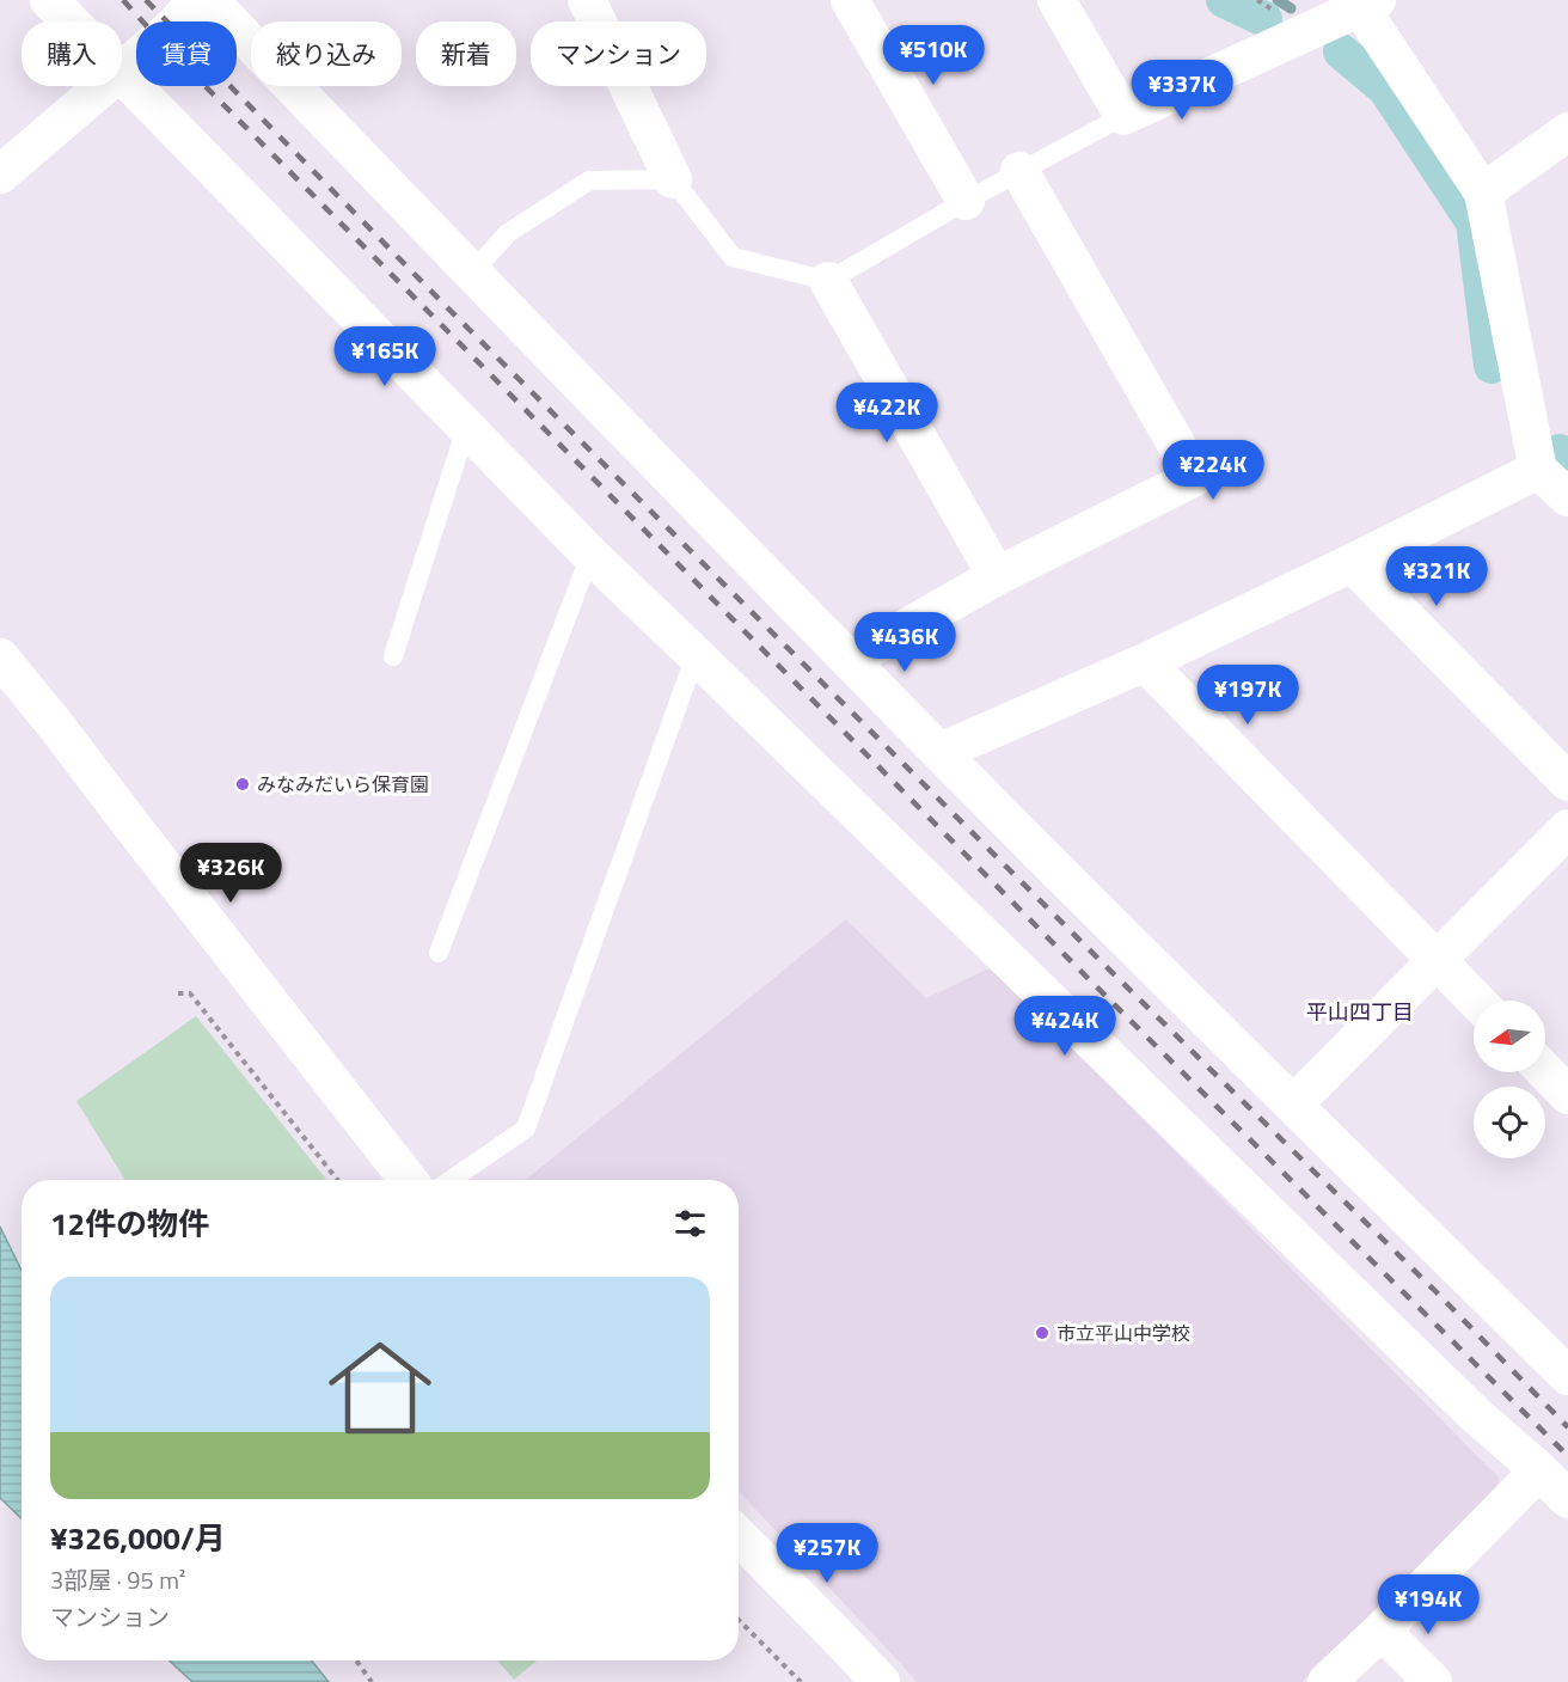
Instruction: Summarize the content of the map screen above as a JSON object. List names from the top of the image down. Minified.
{"districts":["平山四丁目"],"places":["みなみだいら保育園","市立平山中学校"],"north":"left","page":{"chip":["購入","賃貸","絞り込み","新着","マンション"],"price":["¥510K","¥337K","¥165K","¥422K","¥224K","¥321K","¥436K","¥197K","¥326K","¥424K","¥257K","¥194K"],"heading":"12件の物件","list":[{"name":"¥326,000/月","note":"3部屋 · 95 m² · マンション"}]}}
